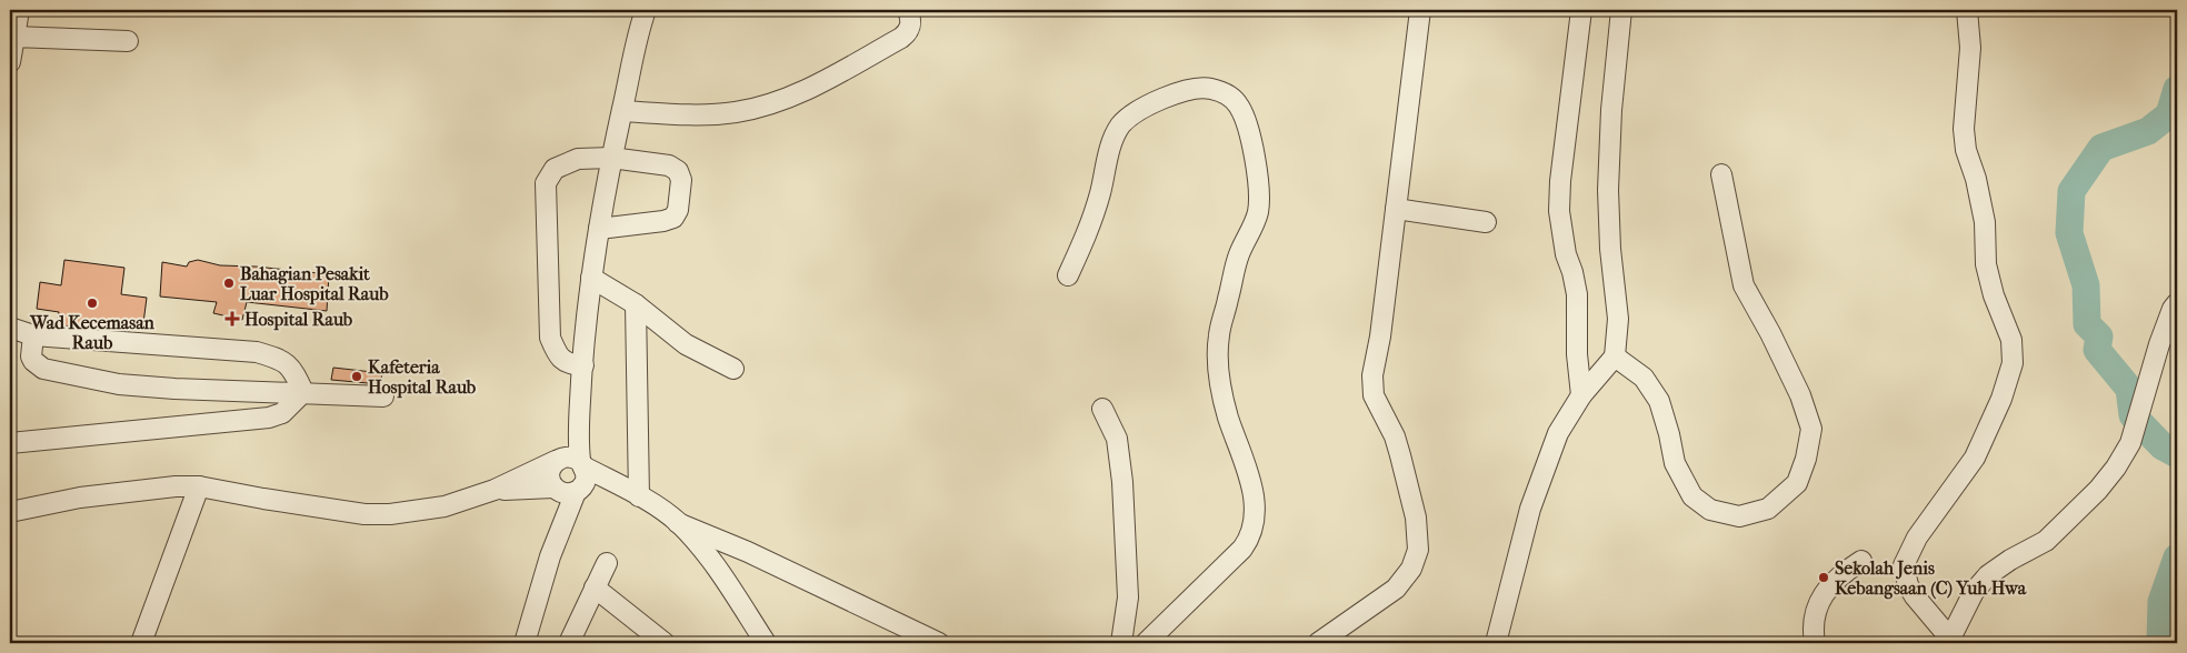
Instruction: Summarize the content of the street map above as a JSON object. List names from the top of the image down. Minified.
{"places":{"other":["Bahagian Pesakit Luar Hospital Raub","Wad Kecemasan Raub","Kafeteria Hospital Raub","Sekolah Jenis Kebangsaan (C) Yuh Hwa"],"health":["Hospital Raub"]}}
